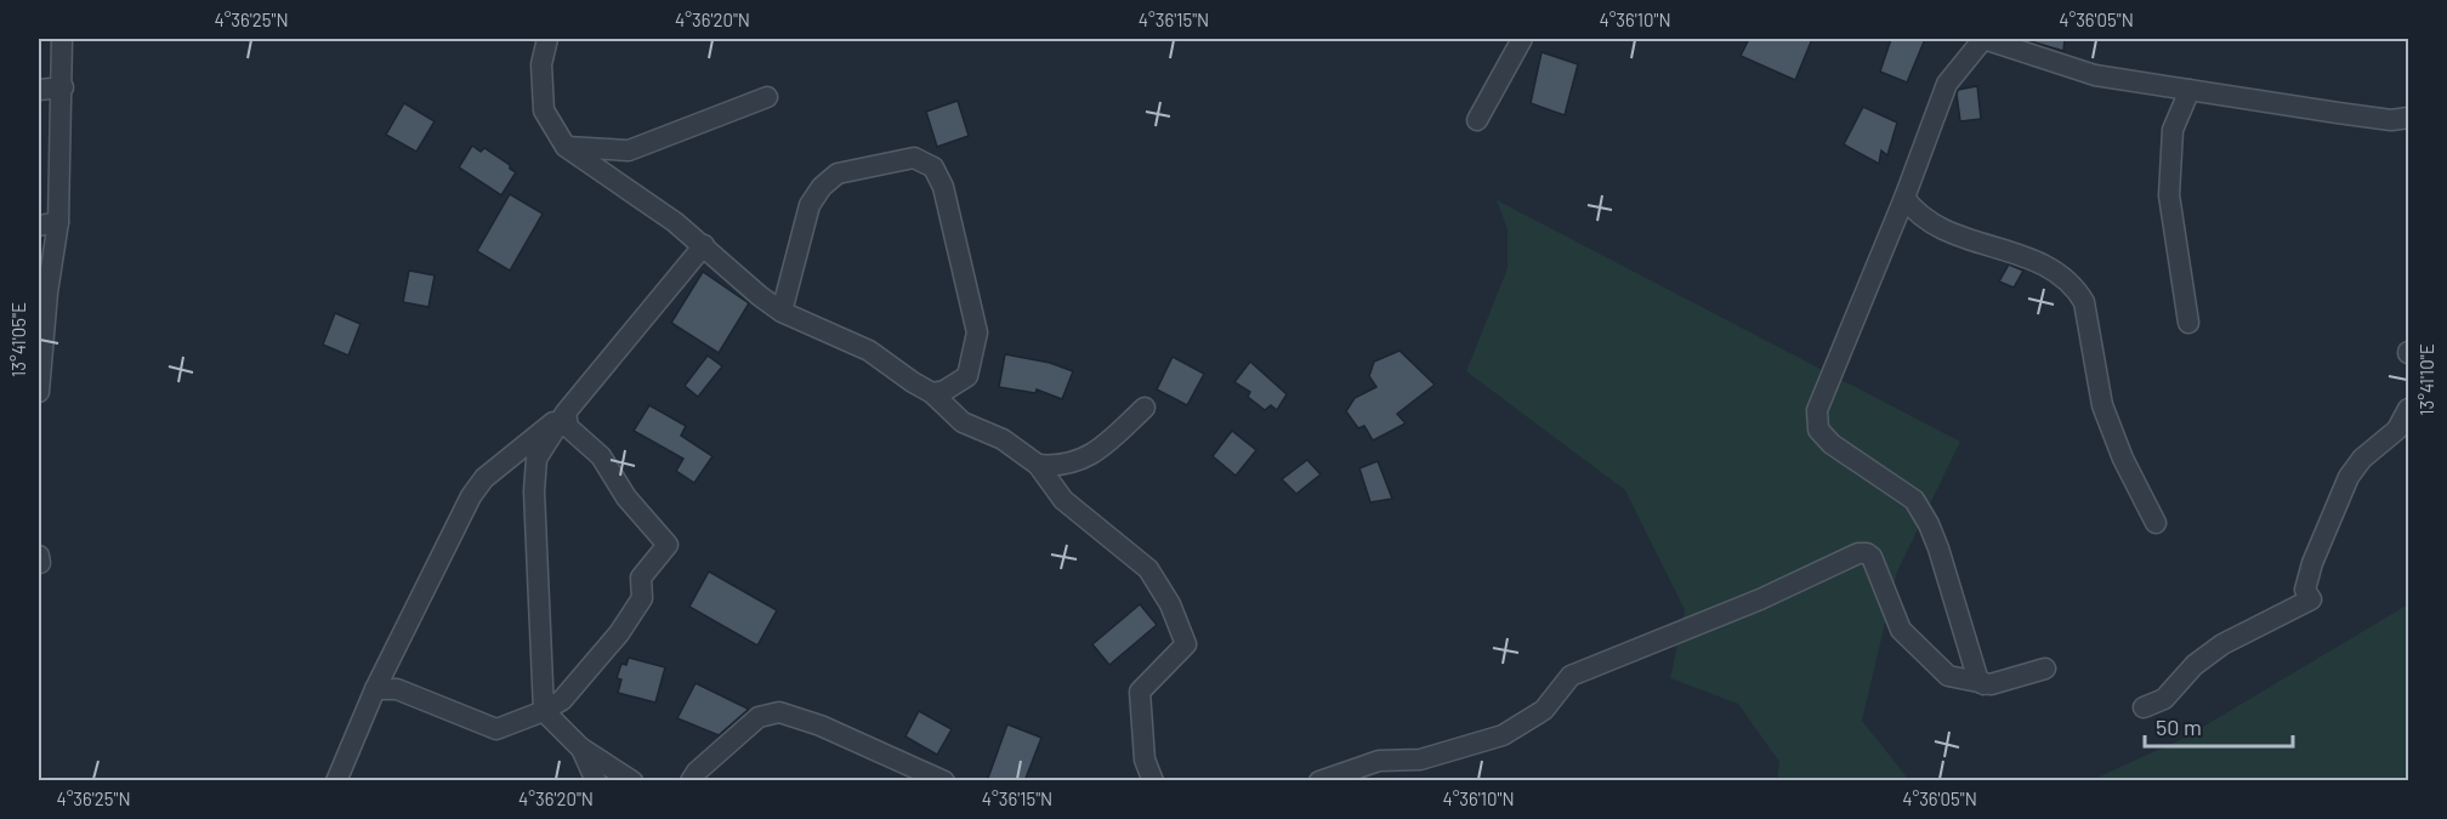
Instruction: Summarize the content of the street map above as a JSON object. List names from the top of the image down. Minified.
{"scale_bar":"50 m","coordinates":["4°36'25\"N","4°36'20\"N","4°36'15\"N","4°36'10\"N","4°36'05\"N","13°41'05\"E","13°41'10\"E"]}
